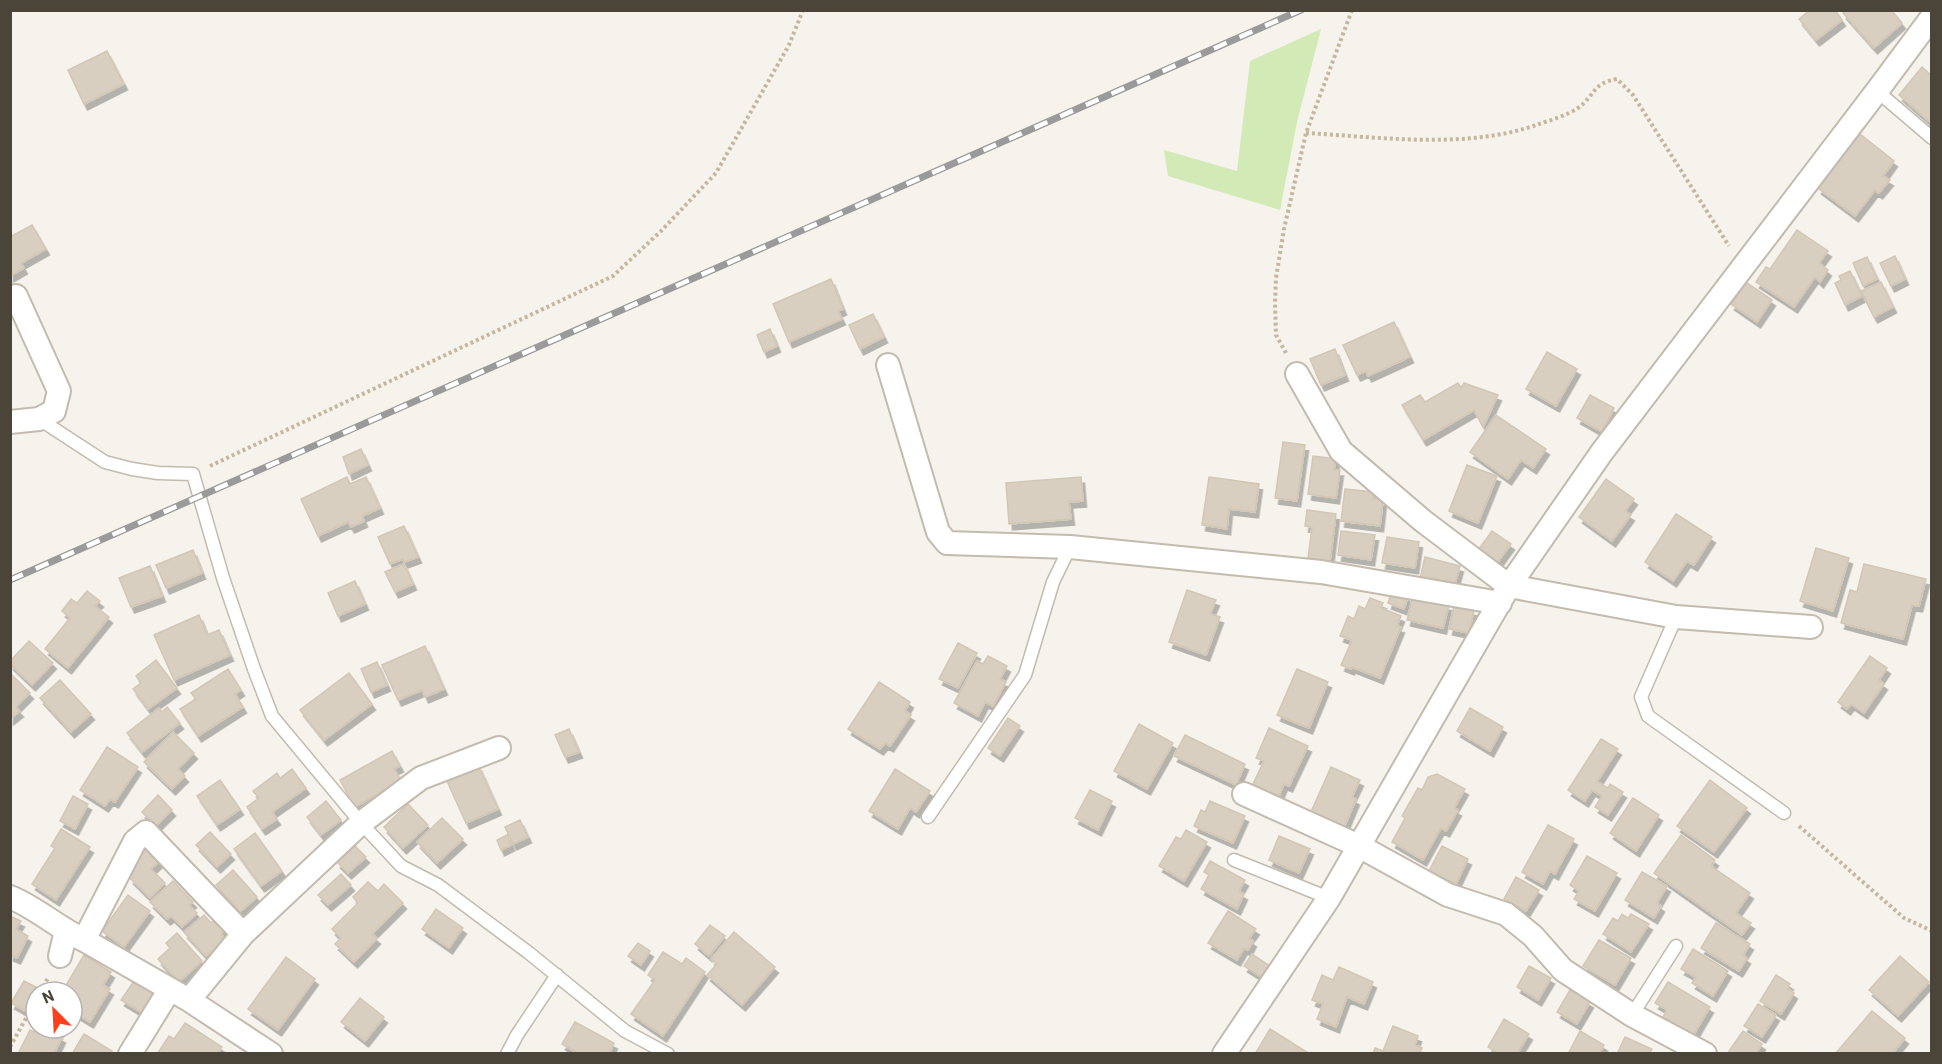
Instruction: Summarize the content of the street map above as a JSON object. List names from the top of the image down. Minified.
{"north":"top left"}
